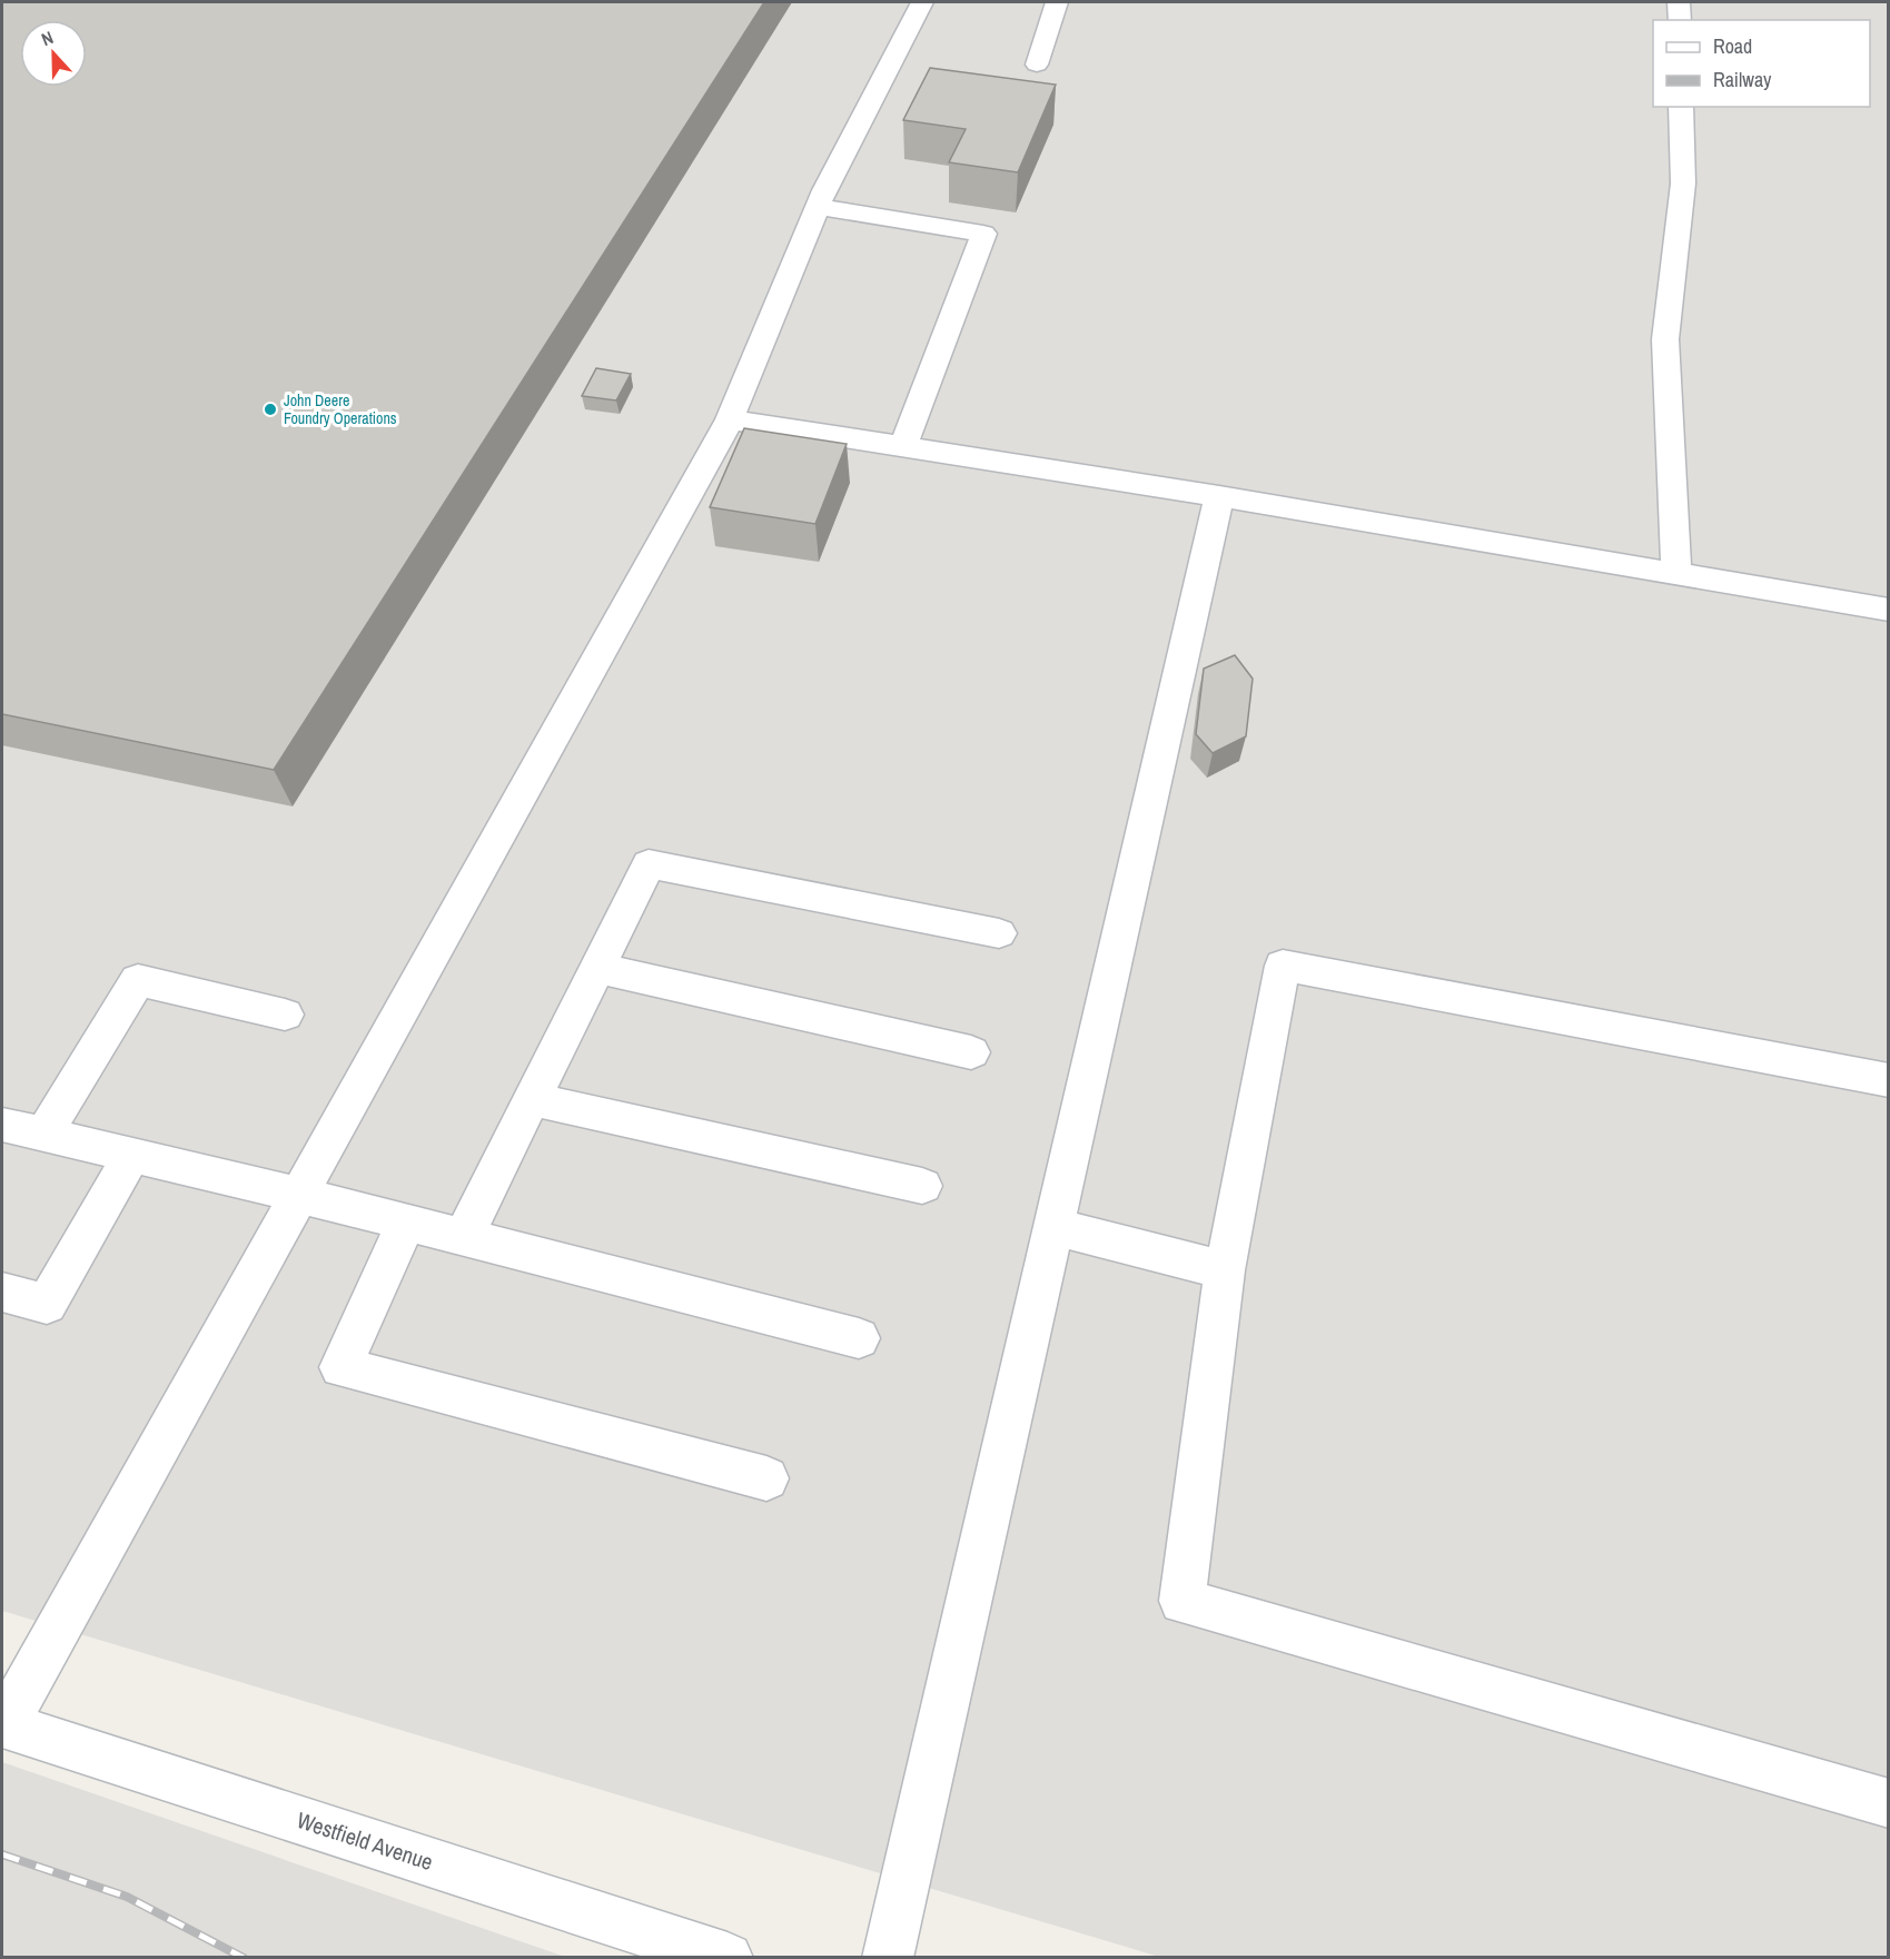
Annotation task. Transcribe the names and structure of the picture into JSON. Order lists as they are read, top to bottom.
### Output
{
  "streets": {
    "street": ["Westfield Avenue"]
  },
  "places": ["John Deere Foundry Operations"],
  "legend": ["Road", "Railway"],
  "north": "top"
}
